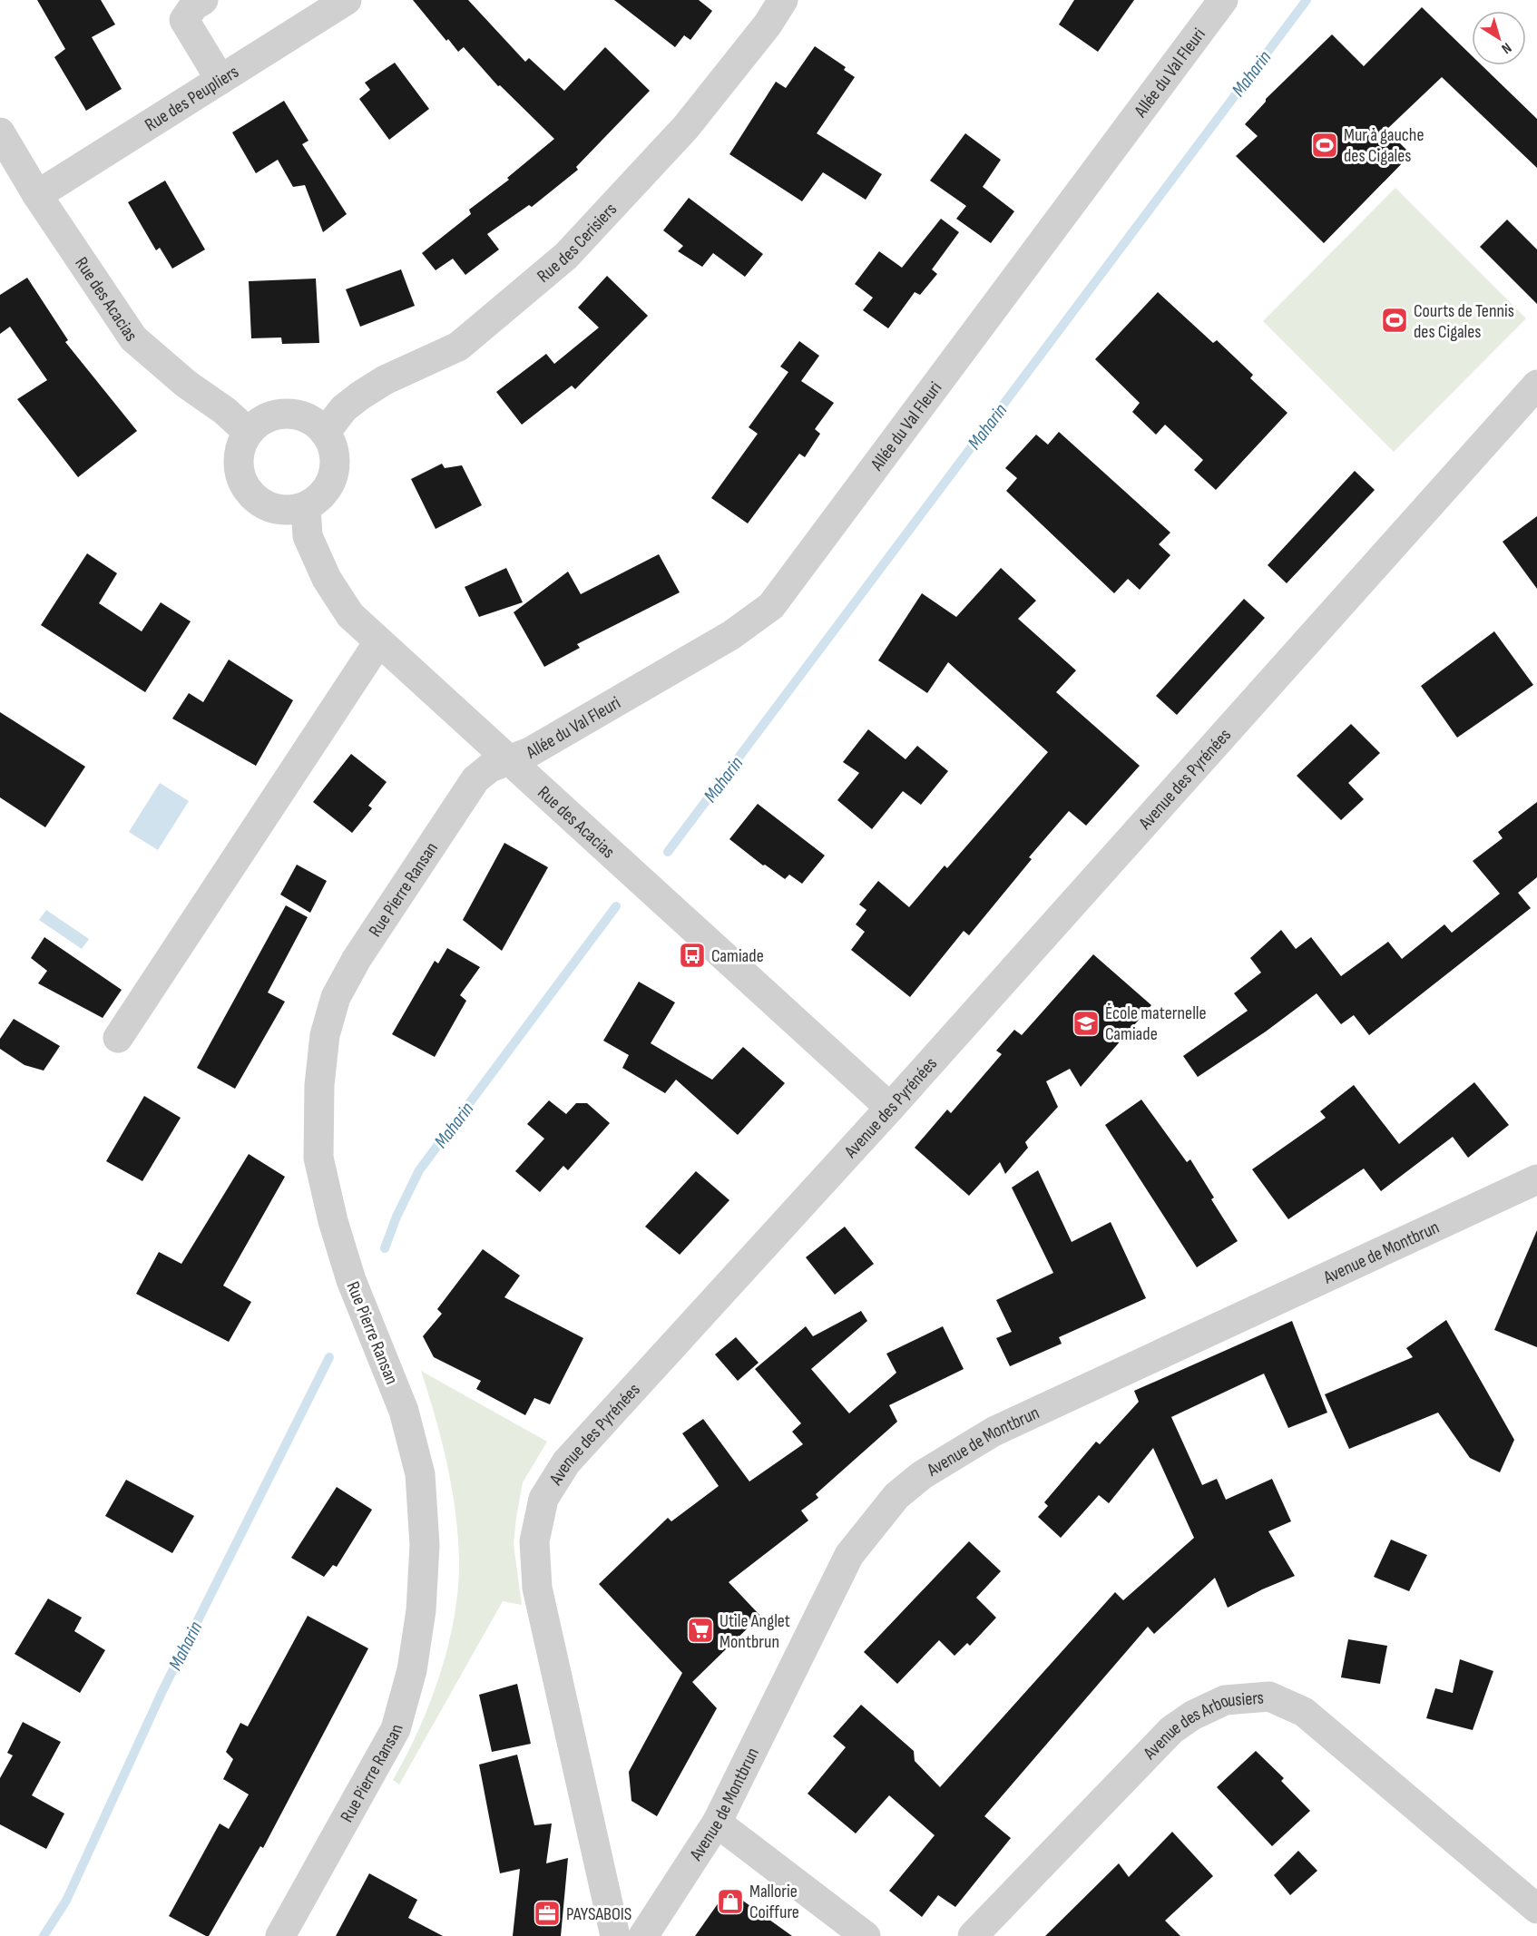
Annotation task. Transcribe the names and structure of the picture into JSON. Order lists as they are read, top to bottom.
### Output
{
  "streets": {
    "street": [
      "Allée du Val Fleuri",
      "Rue des Peupliers",
      "Rue des Cerisiers",
      "Rue des Acacias",
      "Avenue des Pyrénées",
      "Rue Pierre Ransan",
      "Avenue de Montbrun",
      "Avenue des Arbousiers"
    ]
  },
  "crossings": [
    ["Allée du Val Fleuri", "Rue des Acacias"],
    ["Allée du Val Fleuri", "Rue Pierre Ransan"],
    ["Rue des Peupliers", "Rue des Acacias"],
    ["Rue des Cerisiers", "Rue des Acacias"],
    ["Rue des Acacias", "Avenue des Pyrénées"],
    ["Rue des Acacias", "Rue Pierre Ransan"]
  ],
  "water": ["Maharin"],
  "places": {
    "sports": ["Mur à gauche des Cigales", "Courts de Tennis des Cigales"],
    "bus stop": ["Camiade"],
    "school or university": ["École maternelle Camiade"],
    "supermarket": ["Utile Anglet Montbrun"],
    "shop": ["Mallorie Coiffure"],
    "office": ["PAYSABOIS"]
  },
  "north": "bottom right"
}
